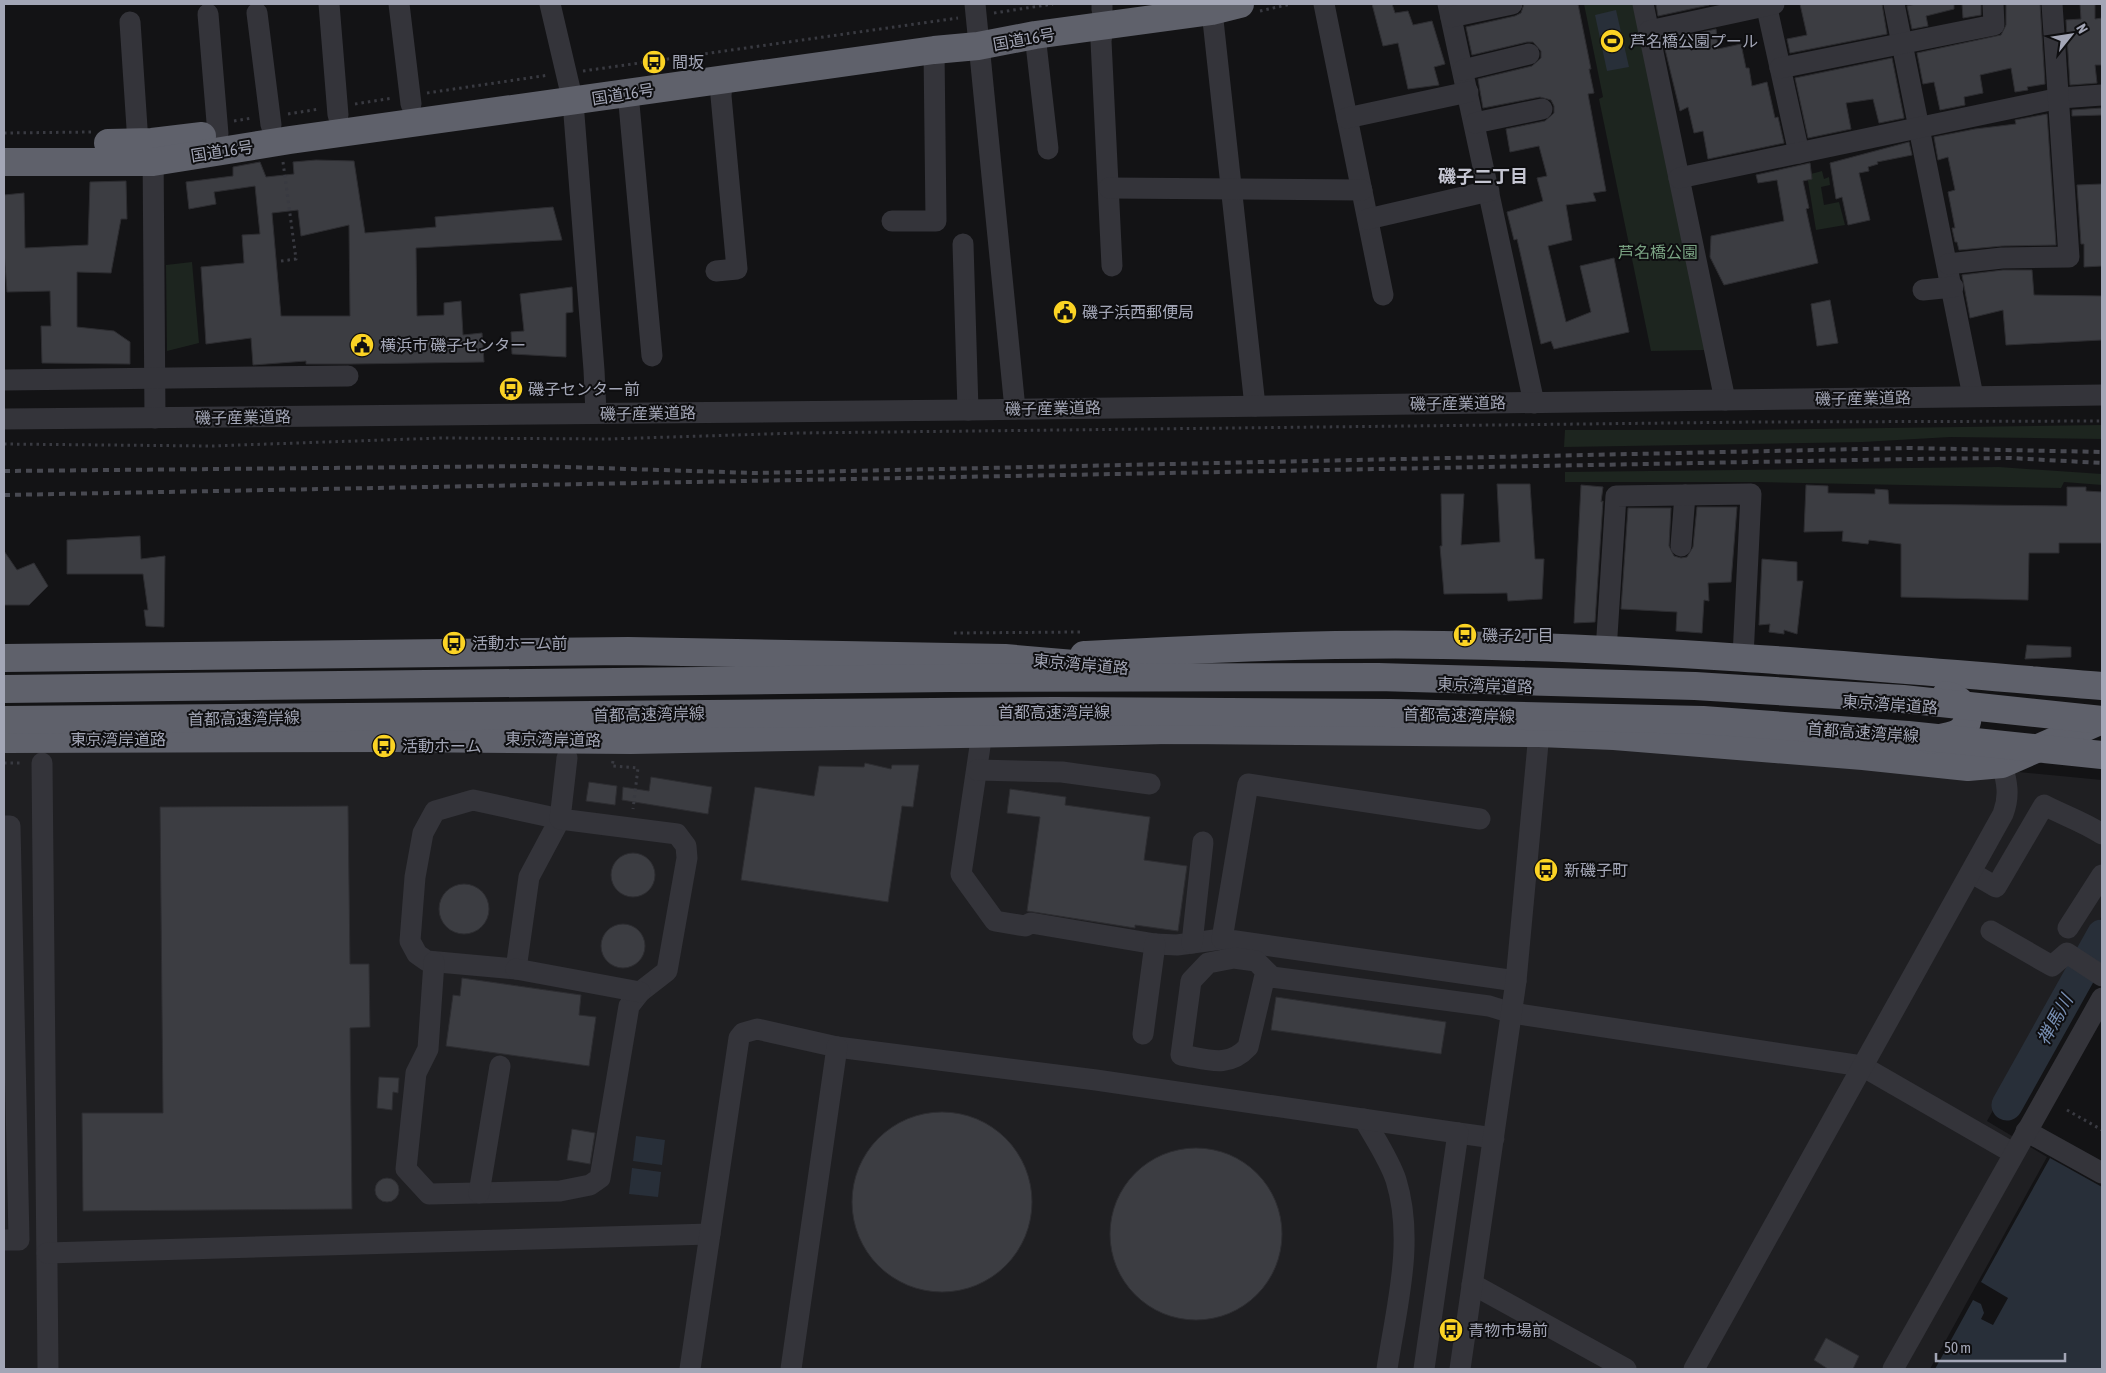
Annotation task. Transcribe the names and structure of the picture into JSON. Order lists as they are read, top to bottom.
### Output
{
  "streets": {
    "highway": ["国道16号", "東京湾岸道路", "首都高速湾岸線"],
    "street": ["磯子産業道路"]
  },
  "crossings": [
    ["東京湾岸道路", "首都高速湾岸線"]
  ],
  "districts": ["磯子二丁目"],
  "water": ["禅馬川"],
  "parks": ["芦名橋公園"],
  "places": {
    "sports": ["芦名橋公園プール"],
    "bus stop": [
      "間坂",
      "磯子センター前",
      "磯子2丁目",
      "活動ホーム前",
      "活動ホーム",
      "新磯子町",
      "青物市場前"
    ],
    "public building": ["磯子浜西郵便局", "横浜市 磯子センター"]
  },
  "scale_bar": "50 m",
  "north": "top right"
}
